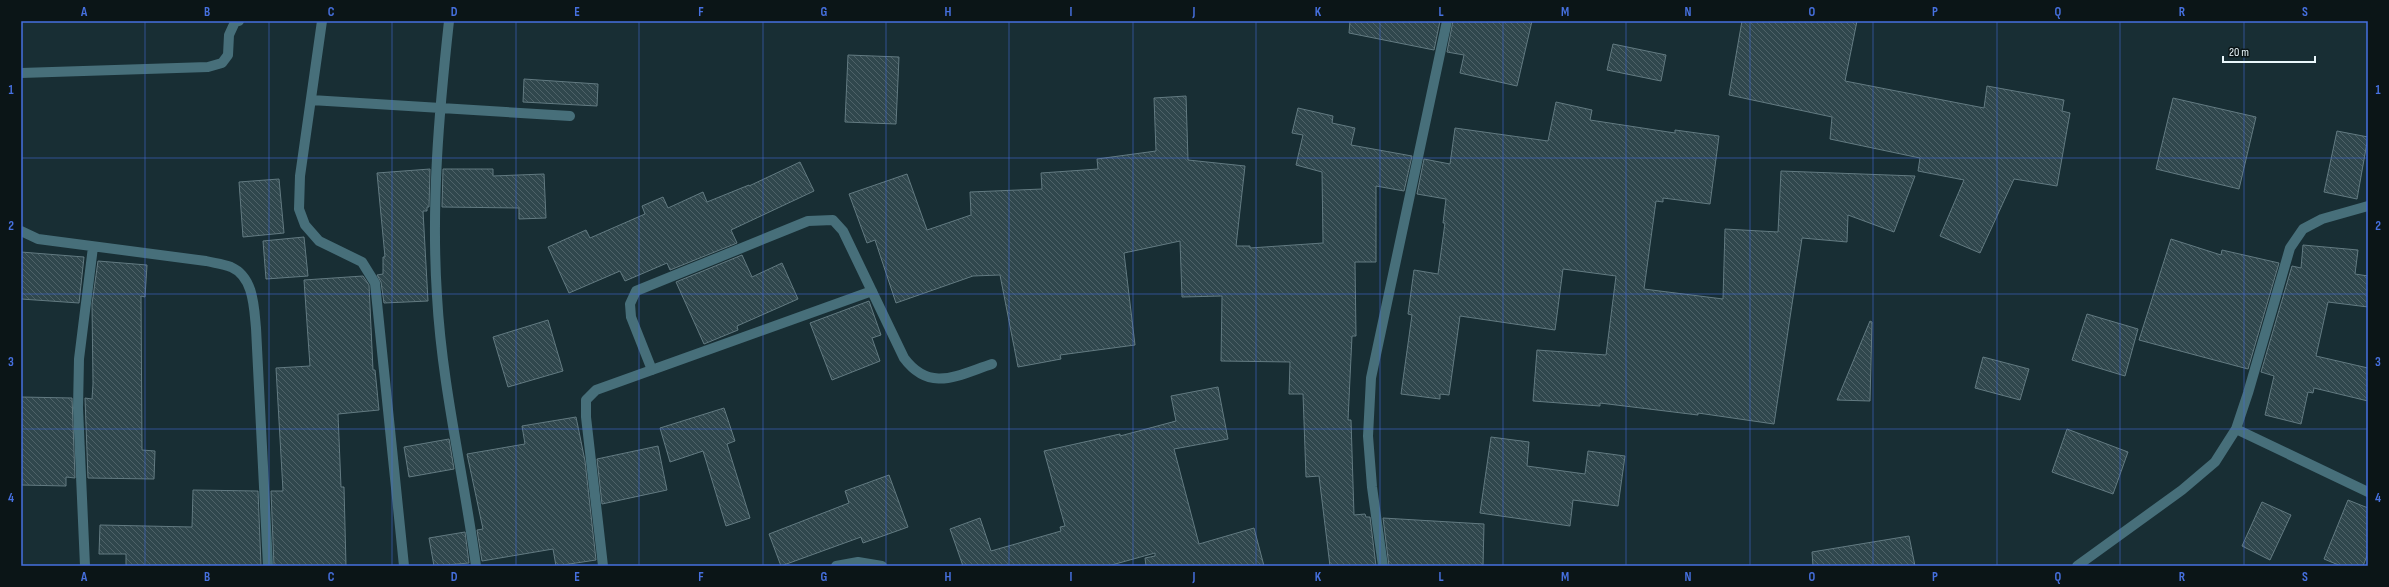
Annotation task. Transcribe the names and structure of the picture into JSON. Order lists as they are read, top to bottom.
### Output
{
  "scale_bar": "20 m",
  "grid": {
    "columns": [
      "A",
      "B",
      "C",
      "D",
      "E",
      "F",
      "G",
      "H",
      "I",
      "J",
      "K",
      "L",
      "M",
      "N",
      "O",
      "P",
      "Q",
      "R",
      "S"
    ],
    "rows": [
      "1",
      "2",
      "3",
      "4"
    ]
  }
}
